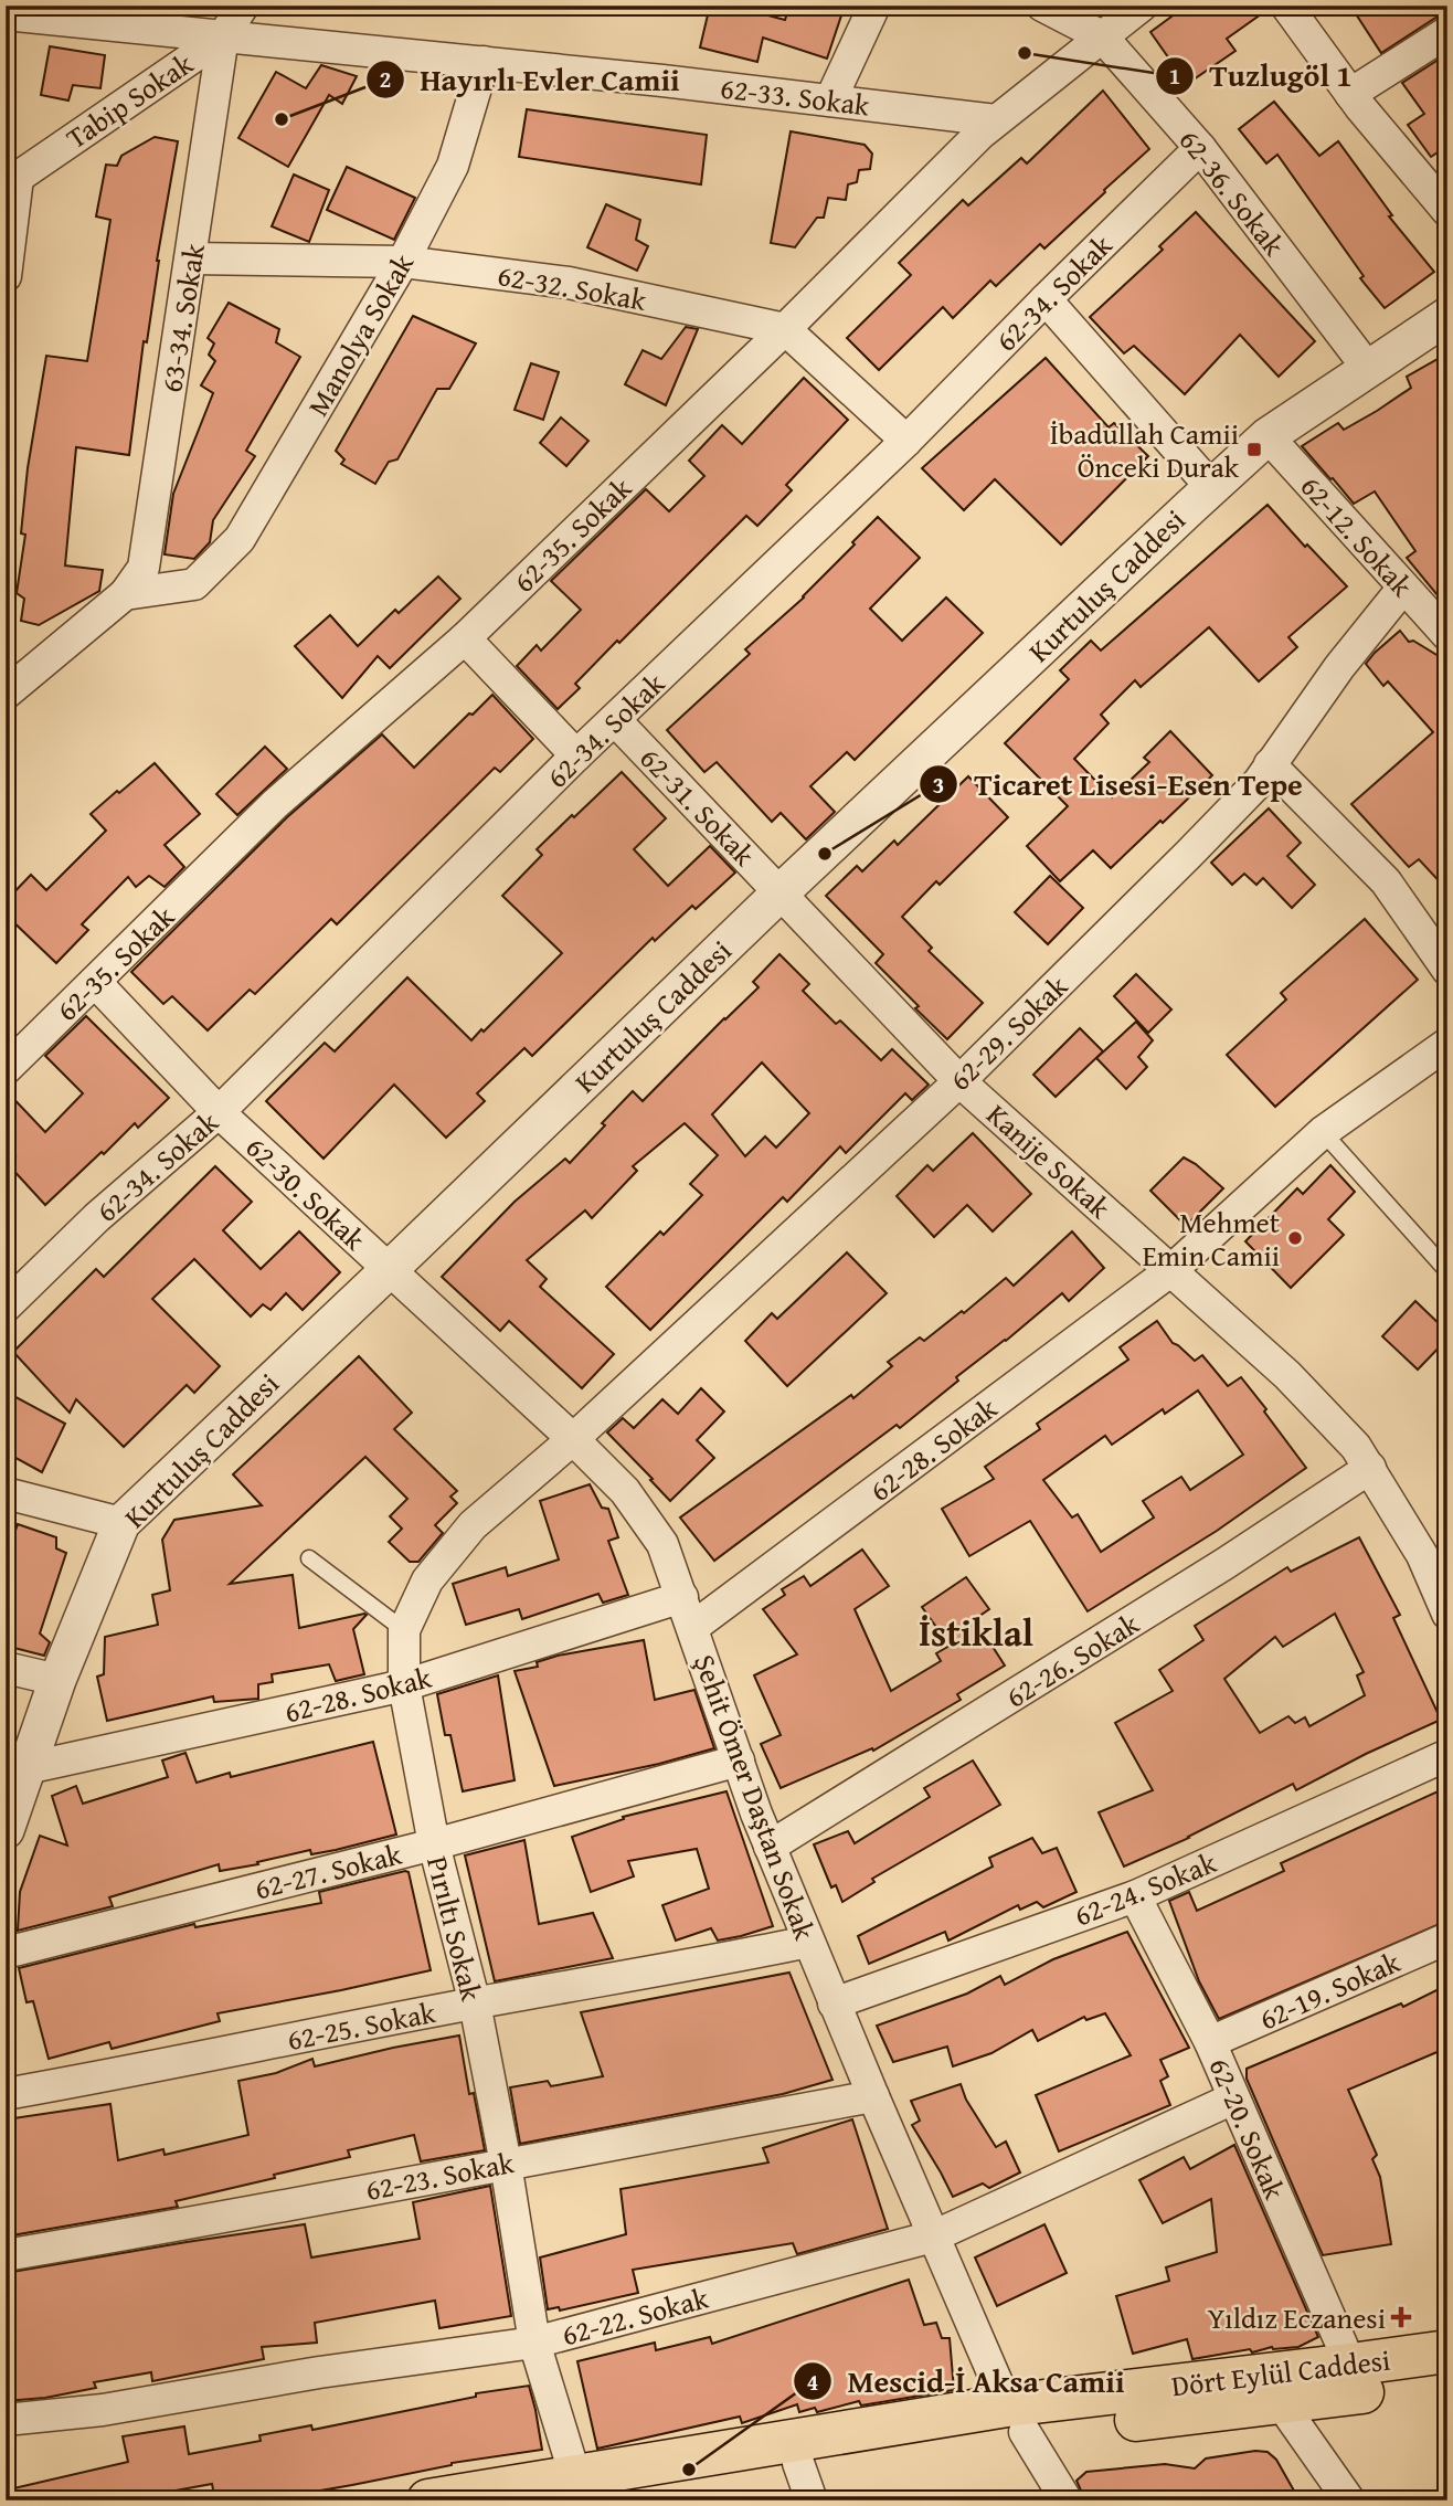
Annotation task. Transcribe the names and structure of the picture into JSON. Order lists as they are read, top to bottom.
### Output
{
  "streets": {
    "main road": ["Dört Eylül Caddesi"],
    "street": [
      "62-33. Sokak",
      "Tabip Sokak",
      "62-36. Sokak",
      "62-32. Sokak",
      "62-34. Sokak",
      "63-34. Sokak",
      "Manolya Sokak",
      "62-35. Sokak",
      "62-12. Sokak",
      "Kurtuluş Caddesi",
      "62-31. Sokak",
      "62-29. Sokak",
      "Kanije Sokak",
      "62-30. Sokak",
      "62-28. Sokak",
      "62-26. Sokak",
      "Şehit Ömer Daştan Sokak",
      "62-27. Sokak",
      "62-24. Sokak",
      "Pırıltı Sokak",
      "62-19. Sokak",
      "62-25. Sokak",
      "62-20. Sokak",
      "62-23. Sokak",
      "62-22. Sokak"
    ]
  },
  "crossings": [
    ["62-33. Sokak", "Tabip Sokak"],
    ["62-33. Sokak", "63-34. Sokak"],
    ["62-33. Sokak", "Manolya Sokak"],
    ["62-33. Sokak", "62-35. Sokak"],
    ["Tabip Sokak", "63-34. Sokak"],
    ["62-36. Sokak", "62-34. Sokak"],
    ["62-36. Sokak", "62-35. Sokak"],
    ["62-36. Sokak", "Kurtuluş Caddesi"],
    ["62-32. Sokak", "63-34. Sokak"],
    ["62-32. Sokak", "Manolya Sokak"],
    ["62-32. Sokak", "62-35. Sokak"],
    ["62-34. Sokak", "62-31. Sokak"],
    ["62-34. Sokak", "62-30. Sokak"],
    ["63-34. Sokak", "Manolya Sokak"],
    ["62-35. Sokak", "62-30. Sokak"],
    ["62-12. Sokak", "Kurtuluş Caddesi"],
    ["62-12. Sokak", "62-29. Sokak"],
    ["Kurtuluş Caddesi", "62-31. Sokak"],
    ["Kurtuluş Caddesi", "Kanije Sokak"],
    ["Kurtuluş Caddesi", "62-30. Sokak"],
    ["Kurtuluş Caddesi", "62-28. Sokak"],
    ["Kurtuluş Caddesi", "Şehit Ömer Daştan Sokak"],
    ["62-31. Sokak", "Kanije Sokak"],
    ["62-29. Sokak", "Kanije Sokak"],
    ["62-29. Sokak", "Şehit Ömer Daştan Sokak"],
    ["62-29. Sokak", "Pırıltı Sokak"],
    ["Kanije Sokak", "62-28. Sokak"],
    ["Kanije Sokak", "62-26. Sokak"],
    ["62-30. Sokak", "Şehit Ömer Daştan Sokak"],
    ["62-28. Sokak", "Şehit Ömer Daştan Sokak"],
    ["62-28. Sokak", "Pırıltı Sokak"],
    ["62-26. Sokak", "Şehit Ömer Daştan Sokak"],
    ["Şehit Ömer Daştan Sokak", "62-27. Sokak"],
    ["Şehit Ömer Daştan Sokak", "62-24. Sokak"],
    ["Şehit Ömer Daştan Sokak", "Pırıltı Sokak"],
    ["Şehit Ömer Daştan Sokak", "62-25. Sokak"],
    ["Şehit Ömer Daştan Sokak", "62-23. Sokak"],
    ["Şehit Ömer Daştan Sokak", "62-22. Sokak"],
    ["Şehit Ömer Daştan Sokak", "Dört Eylül Caddesi"],
    ["62-27. Sokak", "Pırıltı Sokak"],
    ["62-24. Sokak", "62-20. Sokak"],
    ["Pırıltı Sokak", "62-25. Sokak"],
    ["Pırıltı Sokak", "62-23. Sokak"],
    ["Pırıltı Sokak", "62-22. Sokak"],
    ["Pırıltı Sokak", "Dört Eylül Caddesi"],
    ["62-19. Sokak", "62-20. Sokak"],
    ["62-20. Sokak", "62-22. Sokak"],
    ["62-20. Sokak", "Dört Eylül Caddesi"]
  ],
  "districts": ["İstiklal"],
  "places": {
    "other": [
      "Tuzlugöl 1",
      "Hayırlı Evler Camii",
      "Ticaret Lisesi-Esen Tepe",
      "Mehmet Emin Camii",
      "Mescid-İ Aksa Camii"
    ],
    "transit": ["İbadullah Camii Önceki Durak"],
    "health": ["Yıldız Eczanesi"]
  }
}
